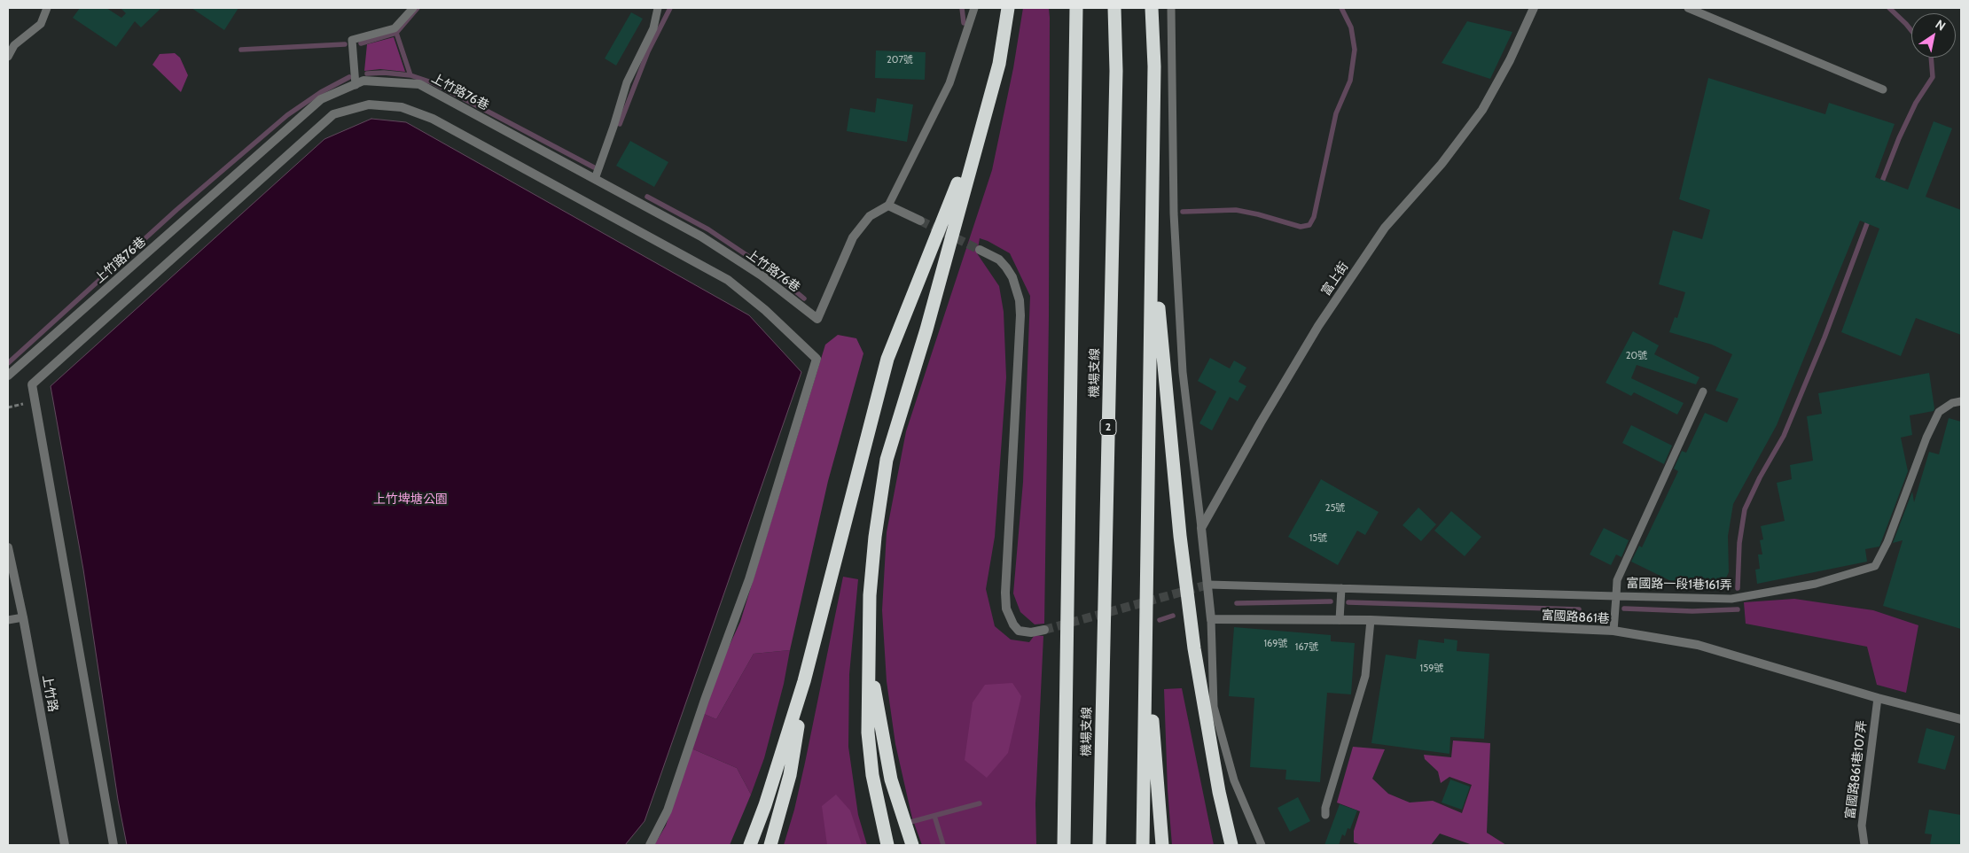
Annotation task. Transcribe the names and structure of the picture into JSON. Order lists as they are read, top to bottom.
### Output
{
  "streets": {
    "highway": ["機場支線", "2"],
    "street": [
      "上竹路76巷",
      "富上街",
      "富國路861巷",
      "上竹路"
    ],
    "lane": ["富國路一段1巷161弄", "富國路861巷107弄"]
  },
  "crossings": [
    ["富國路861巷", "富國路861巷107弄"]
  ],
  "parks": ["上竹埤塘公園"],
  "house_numbers": [
    "207號",
    "20號",
    "25號",
    "15號",
    "169號",
    "167號",
    "159號"
  ],
  "north": "top right"
}
